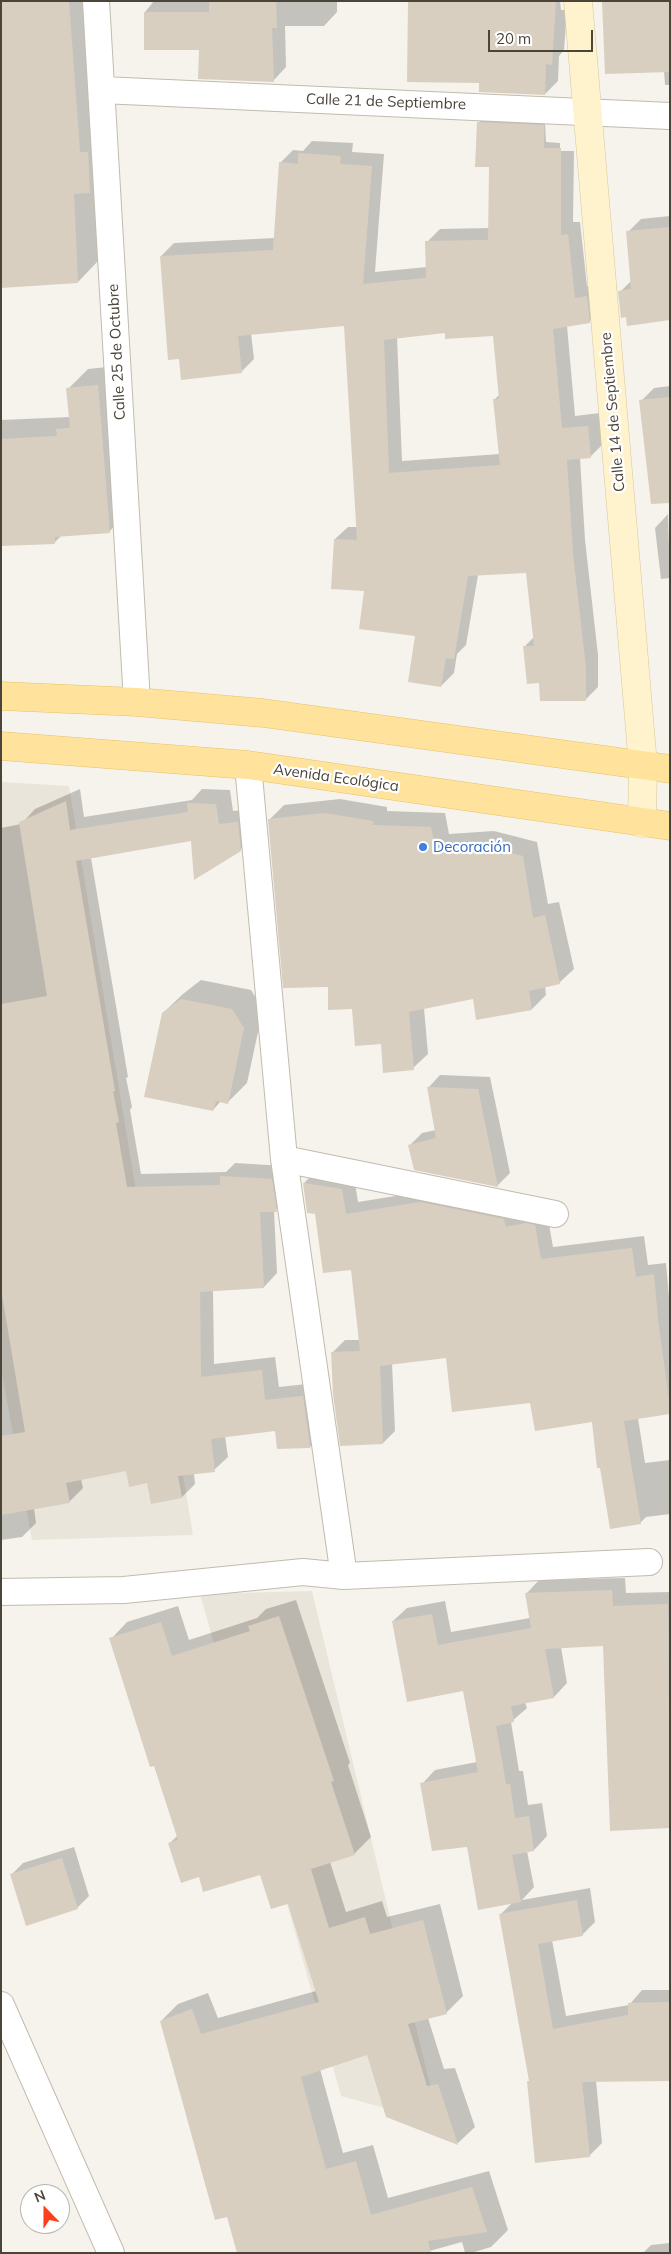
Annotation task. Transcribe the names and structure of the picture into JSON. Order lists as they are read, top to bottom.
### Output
{
  "streets": {
    "main road": ["Avenida Ecológica"],
    "street": ["Calle 21 de Septiembre", "Calle 25 de Octubre", "Calle 14 de Septiembre"]
  },
  "crossings": [
    ["Calle 21 de Septiembre", "Calle 25 de Octubre"],
    ["Calle 21 de Septiembre", "Calle 14 de Septiembre"],
    ["Calle 14 de Septiembre", "Avenida Ecológica"]
  ],
  "places": ["Decoración"],
  "scale_bar": "20 m",
  "north": "top"
}
